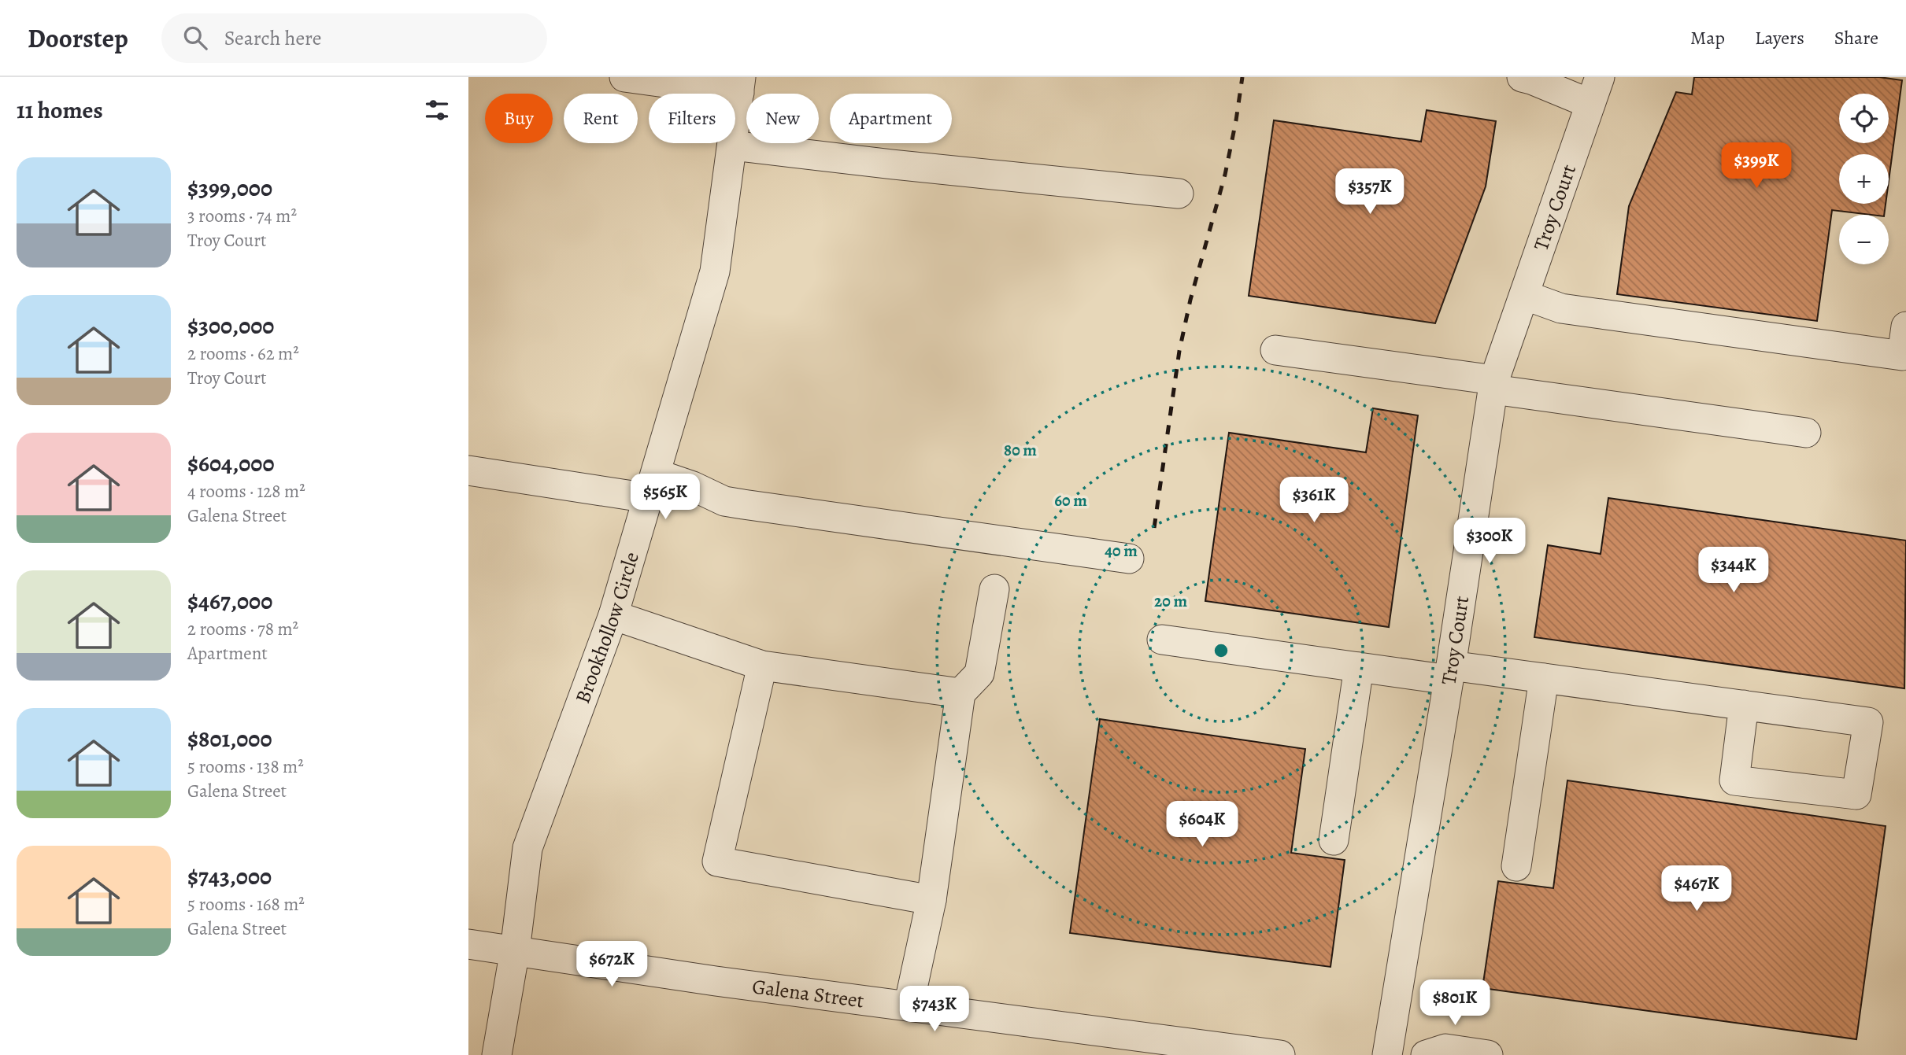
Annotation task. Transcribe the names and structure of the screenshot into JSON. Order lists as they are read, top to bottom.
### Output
{
  "streets": {
    "street": ["Troy Court", "Brookhollow Circle", "Galena Street"]
  },
  "crossings": [
    ["Brookhollow Circle", "Galena Street"]
  ],
  "page": {
    "header": "Doorstep",
    "search": "Search here",
    "nav": ["Map", "Layers", "Share"],
    "heading": "11 homes",
    "map_buttons": ["+", "−"],
    "chip": [
      "Buy",
      "Rent",
      "Filters",
      "New",
      "Apartment"
    ],
    "price": [
      "$399K",
      "$357K",
      "$565K",
      "$361K",
      "$300K",
      "$344K",
      "$604K",
      "$467K",
      "$672K",
      "$801K",
      "$743K"
    ],
    "list": [
      {
        "name": "$399,000",
        "note": "3 rooms · 74 m² · Troy Court"
      },
      {
        "name": "$300,000",
        "note": "2 rooms · 62 m² · Troy Court"
      },
      {
        "name": "$604,000",
        "note": "4 rooms · 128 m² · Galena Street"
      },
      {
        "name": "$467,000",
        "note": "2 rooms · 78 m² · Apartment"
      },
      {
        "name": "$801,000",
        "note": "5 rooms · 138 m² · Galena Street"
      },
      {
        "name": "$743,000",
        "note": "5 rooms · 168 m² · Galena Street"
      }
    ]
  },
  "rings": [
    "80 m",
    "60 m",
    "40 m",
    "20 m"
  ]
}
